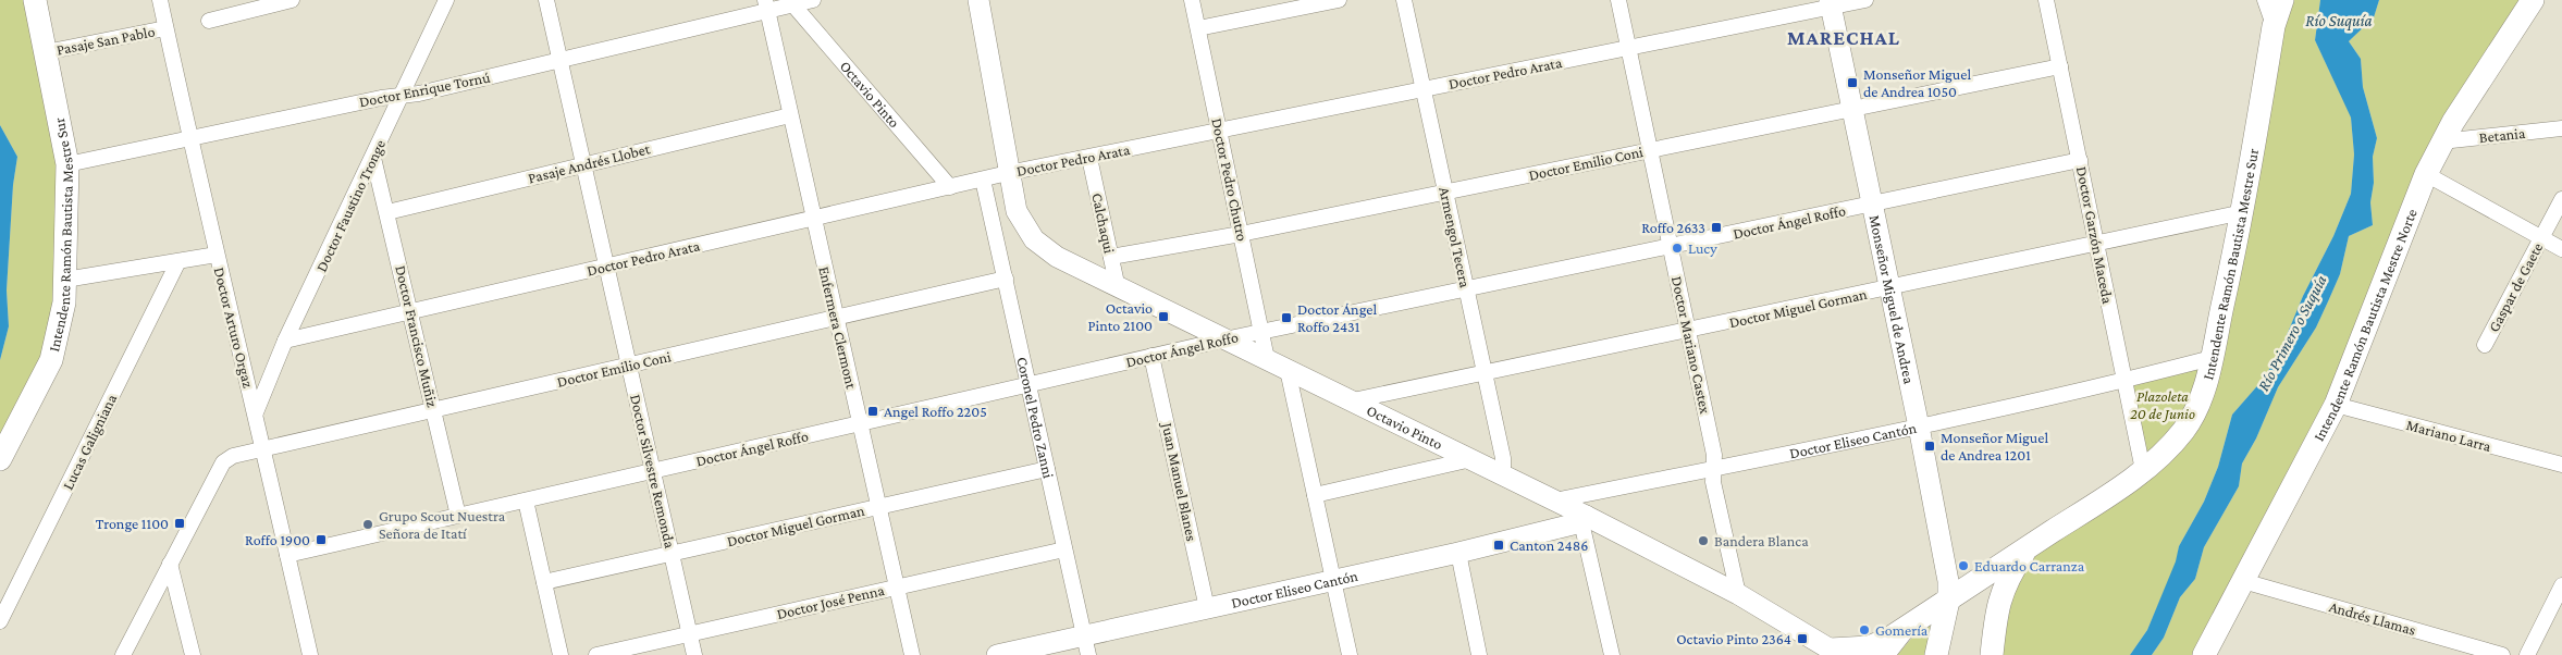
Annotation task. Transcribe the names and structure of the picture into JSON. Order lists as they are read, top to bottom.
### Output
{
  "streets": {
    "main road": [
      "Octavio Pinto",
      "Intendente Ramón Bautista Mestre Sur",
      "Monseñor Miguel de Andrea",
      "Intendente Ramón Bautista Mestre Norte",
      "Doctor Eliseo Cantón"
    ],
    "street": [
      "Pasaje San Pablo",
      "Doctor Pedro Arata",
      "Doctor Enrique Tornú",
      "Betania",
      "Pasaje Andrés Llobet",
      "Doctor Emilio Coni",
      "Doctor Pedro Chutro",
      "Doctor Faustino Tronge",
      "Doctor Ángel Roffo",
      "Calchaqui",
      "Doctor Garzón Maceda",
      "Armengol Tecera",
      "Gaspar de Gaete",
      "Doctor Miguel Gorman",
      "Doctor Arturo Orgaz",
      "Enfermera Clermont",
      "Doctor Francisco Muñiz",
      "Doctor Mariano Castex",
      "Coronel Pedro Zanni",
      "Mariano Larra",
      "Lucas Galigniana",
      "Doctor Silvestre Remonda",
      "Juan Manuel Blanes",
      "Doctor José Penna",
      "Andrés Llamas"
    ]
  },
  "crossings": [
    ["Pasaje San Pablo", "Intendente Ramón Bautista Mestre Sur"],
    ["Pasaje San Pablo", "Doctor Arturo Orgaz"],
    ["Doctor Pedro Arata", "Octavio Pinto"],
    ["Doctor Pedro Arata", "Doctor Pedro Chutro"],
    ["Doctor Pedro Arata", "Doctor Faustino Tronge"],
    ["Doctor Pedro Arata", "Calchaqui"],
    ["Doctor Pedro Arata", "Armengol Tecera"],
    ["Doctor Pedro Arata", "Monseñor Miguel de Andrea"],
    ["Doctor Pedro Arata", "Enfermera Clermont"],
    ["Doctor Pedro Arata", "Doctor Francisco Muñiz"],
    ["Doctor Pedro Arata", "Doctor Mariano Castex"],
    ["Doctor Pedro Arata", "Coronel Pedro Zanni"],
    ["Doctor Pedro Arata", "Doctor Silvestre Remonda"],
    ["Doctor Enrique Tornú", "Octavio Pinto"],
    ["Doctor Enrique Tornú", "Doctor Faustino Tronge"],
    ["Doctor Enrique Tornú", "Intendente Ramón Bautista Mestre Sur"],
    ["Doctor Enrique Tornú", "Doctor Arturo Orgaz"],
    ["Doctor Enrique Tornú", "Enfermera Clermont"],
    ["Doctor Enrique Tornú", "Doctor Silvestre Remonda"],
    ["Octavio Pinto", "Doctor Pedro Chutro"],
    ["Octavio Pinto", "Doctor Ángel Roffo"],
    ["Octavio Pinto", "Calchaqui"],
    ["Octavio Pinto", "Intendente Ramón Bautista Mestre Sur"],
    ["Octavio Pinto", "Armengol Tecera"],
    ["Octavio Pinto", "Doctor Miguel Gorman"],
    ["Octavio Pinto", "Doctor Mariano Castex"],
    ["Octavio Pinto", "Doctor Eliseo Cantón"],
    ["Betania", "Intendente Ramón Bautista Mestre Norte"],
    ["Pasaje Andrés Llobet", "Enfermera Clermont"],
    ["Pasaje Andrés Llobet", "Doctor Francisco Muñiz"],
    ["Pasaje Andrés Llobet", "Doctor Silvestre Remonda"],
    ["Doctor Emilio Coni", "Doctor Pedro Chutro"],
    ["Doctor Emilio Coni", "Calchaqui"],
    ["Doctor Emilio Coni", "Doctor Garzón Maceda"],
    ["Doctor Emilio Coni", "Armengol Tecera"],
    ["Doctor Emilio Coni", "Monseñor Miguel de Andrea"],
    ["Doctor Emilio Coni", "Doctor Arturo Orgaz"],
    ["Doctor Emilio Coni", "Enfermera Clermont"],
    ["Doctor Emilio Coni", "Doctor Francisco Muñiz"],
    ["Doctor Emilio Coni", "Doctor Mariano Castex"],
    ["Doctor Emilio Coni", "Coronel Pedro Zanni"],
    ["Doctor Emilio Coni", "Doctor Silvestre Remonda"],
    ["Doctor Pedro Chutro", "Doctor Ángel Roffo"],
    ["Doctor Faustino Tronge", "Doctor Arturo Orgaz"],
    ["Doctor Faustino Tronge", "Doctor Francisco Muñiz"],
    ["Doctor Ángel Roffo", "Doctor Garzón Maceda"],
    ["Doctor Ángel Roffo", "Armengol Tecera"],
    ["Doctor Ángel Roffo", "Monseñor Miguel de Andrea"],
    ["Doctor Ángel Roffo", "Doctor Arturo Orgaz"],
    ["Doctor Ángel Roffo", "Enfermera Clermont"],
    ["Doctor Ángel Roffo", "Doctor Francisco Muñiz"],
    ["Doctor Ángel Roffo", "Doctor Mariano Castex"],
    ["Doctor Ángel Roffo", "Coronel Pedro Zanni"],
    ["Doctor Ángel Roffo", "Doctor Silvestre Remonda"],
    ["Doctor Ángel Roffo", "Juan Manuel Blanes"],
    ["Intendente Ramón Bautista Mestre Sur", "Doctor Garzón Maceda"],
    ["Intendente Ramón Bautista Mestre Sur", "Monseñor Miguel de Andrea"],
    ["Intendente Ramón Bautista Mestre Sur", "Doctor Miguel Gorman"],
    ["Intendente Ramón Bautista Mestre Sur", "Doctor Eliseo Cantón"],
    ["Doctor Garzón Maceda", "Doctor Miguel Gorman"],
    ["Doctor Garzón Maceda", "Doctor Eliseo Cantón"],
    ["Armengol Tecera", "Doctor Miguel Gorman"],
    ["Monseñor Miguel de Andrea", "Doctor Miguel Gorman"],
    ["Monseñor Miguel de Andrea", "Doctor Eliseo Cantón"],
    ["Doctor Miguel Gorman", "Enfermera Clermont"],
    ["Doctor Miguel Gorman", "Doctor Mariano Castex"],
    ["Doctor Miguel Gorman", "Coronel Pedro Zanni"],
    ["Doctor Miguel Gorman", "Doctor Silvestre Remonda"],
    ["Intendente Ramón Bautista Mestre Norte", "Mariano Larra"],
    ["Intendente Ramón Bautista Mestre Norte", "Andrés Llamas"],
    ["Enfermera Clermont", "Doctor José Penna"],
    ["Doctor Mariano Castex", "Doctor Eliseo Cantón"],
    ["Coronel Pedro Zanni", "Doctor Eliseo Cantón"],
    ["Coronel Pedro Zanni", "Doctor José Penna"],
    ["Doctor Eliseo Cantón", "Juan Manuel Blanes"],
    ["Doctor Silvestre Remonda", "Doctor José Penna"]
  ],
  "districts": ["MARECHAL"],
  "water": ["Río Suquía", "Río Primero o Suquía"],
  "parks": ["Plazoleta 20 de Junio"],
  "places": {
    "transit": [
      "Monseñor Miguel de Andrea 1050",
      "Roffo 2633",
      "Octavio Pinto 2100",
      "Doctor Ángel Roffo 2431",
      "Angel Roffo 2205",
      "Monseñor Miguel de Andrea 1201",
      "Tronge 1100",
      "Roffo 1900",
      "Canton 2486",
      "Octavio Pinto 2364"
    ],
    "other": [
      "Lucy",
      "Grupo Scout Nuestra Señora de Itatí",
      "Bandera Blanca",
      "Eduardo Carranza",
      "Gomería"
    ]
  }
}
